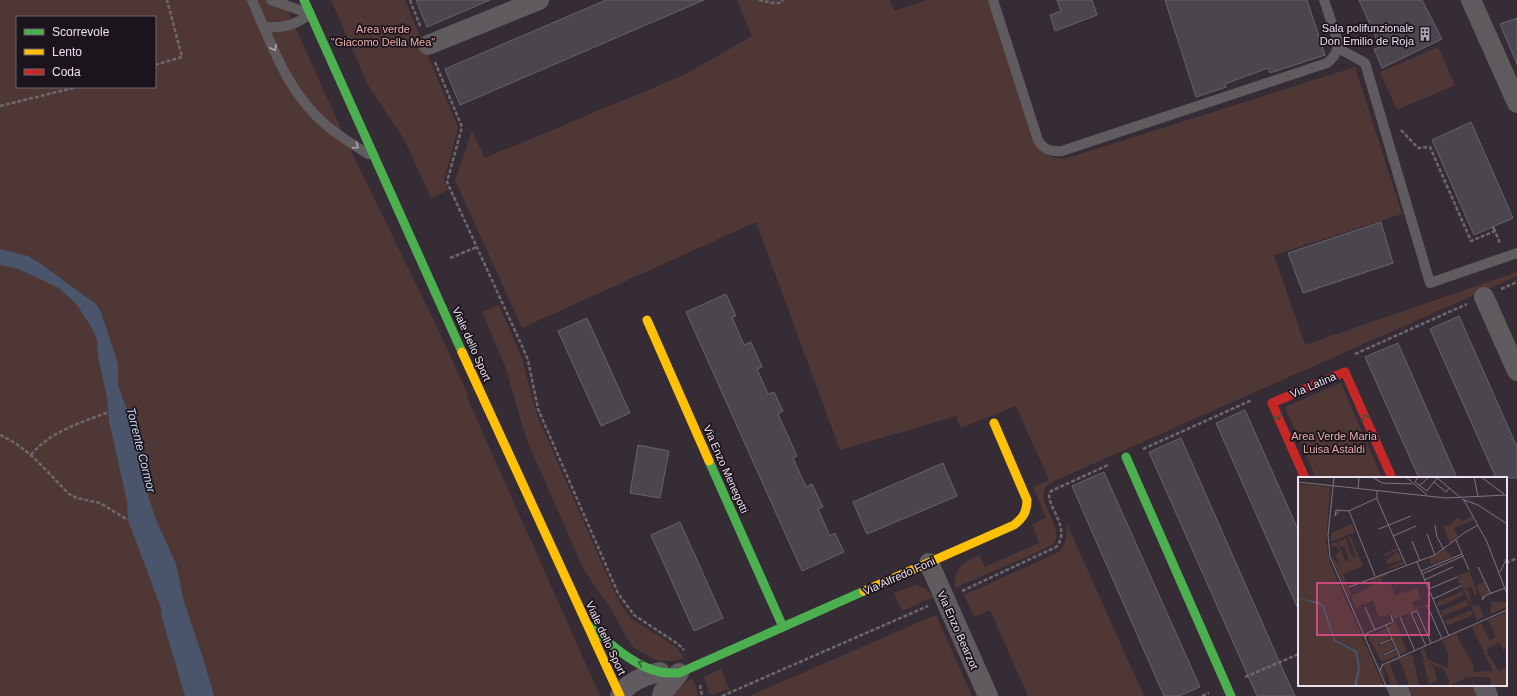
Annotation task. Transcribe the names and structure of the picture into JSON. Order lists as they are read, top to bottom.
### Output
{
  "streets": {
    "street": [
      "Viale dello Sport",
      "Via Latina",
      "Via Enzo Menegotti",
      "Via Alfredo Foni",
      "Via Enzo Bearzot"
    ]
  },
  "crossings": [
    ["Viale dello Sport", "Via Alfredo Foni"],
    ["Via Enzo Menegotti", "Via Alfredo Foni"],
    ["Via Alfredo Foni", "Via Enzo Bearzot"]
  ],
  "water": ["Torrente Cormor"],
  "parks": ["Area verde \"Giacomo Della Mea\"", "Area Verde Maria Luisa Astaldi"],
  "places": {
    "building": ["Sala polifunzionale Don Emilio de Roja"]
  },
  "legend": ["Scorrevole", "Lento", "Coda"]
}
